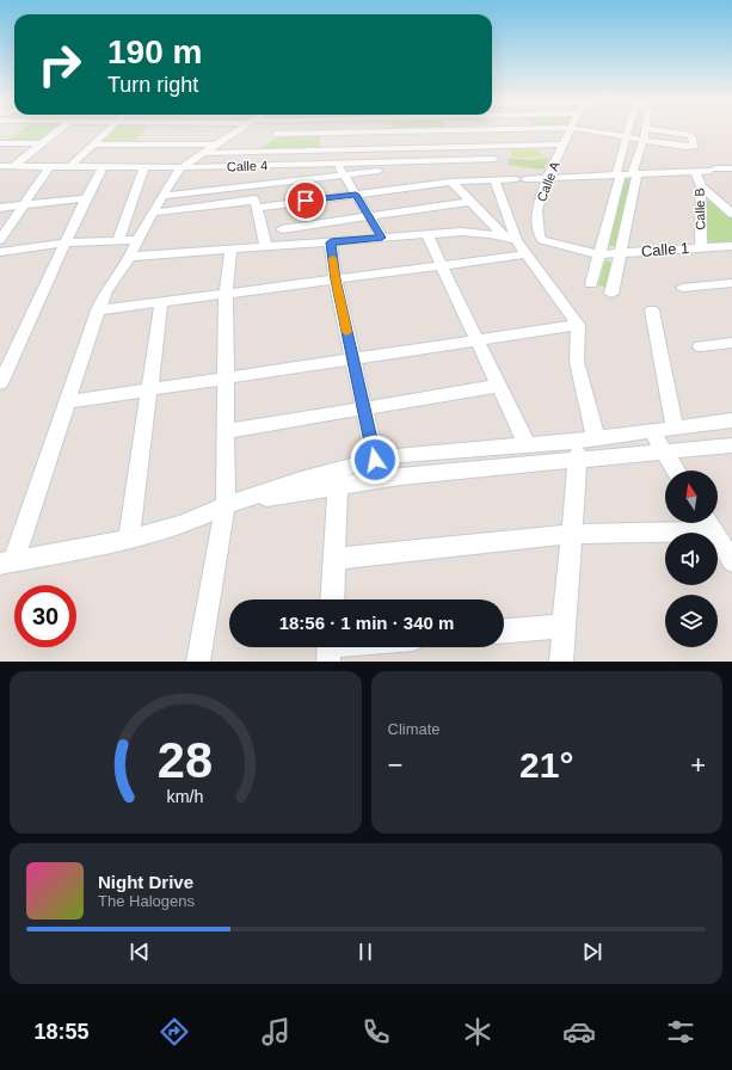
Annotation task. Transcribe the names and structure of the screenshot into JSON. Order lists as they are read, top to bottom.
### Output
{
  "streets": {
    "street": [
      "Calle 4",
      "Calle A",
      "Calle B",
      "Calle 1"
    ]
  },
  "crossings": [
    ["Calle A", "Calle 1"],
    ["Calle B", "Calle 1"]
  ],
  "north": "top",
  "page": {
    "turn": ["190 m", "Turn right"],
    "limit": "30",
    "trip": "18:56 · 1 min · 340 m",
    "tile": "Climate",
    "heat": ["−", "21°", "+"],
    "song": ["Night Drive", "The Halogens"],
    "tabs": "18:55",
    "gauge": ["28", "km/h"]
  }
}
